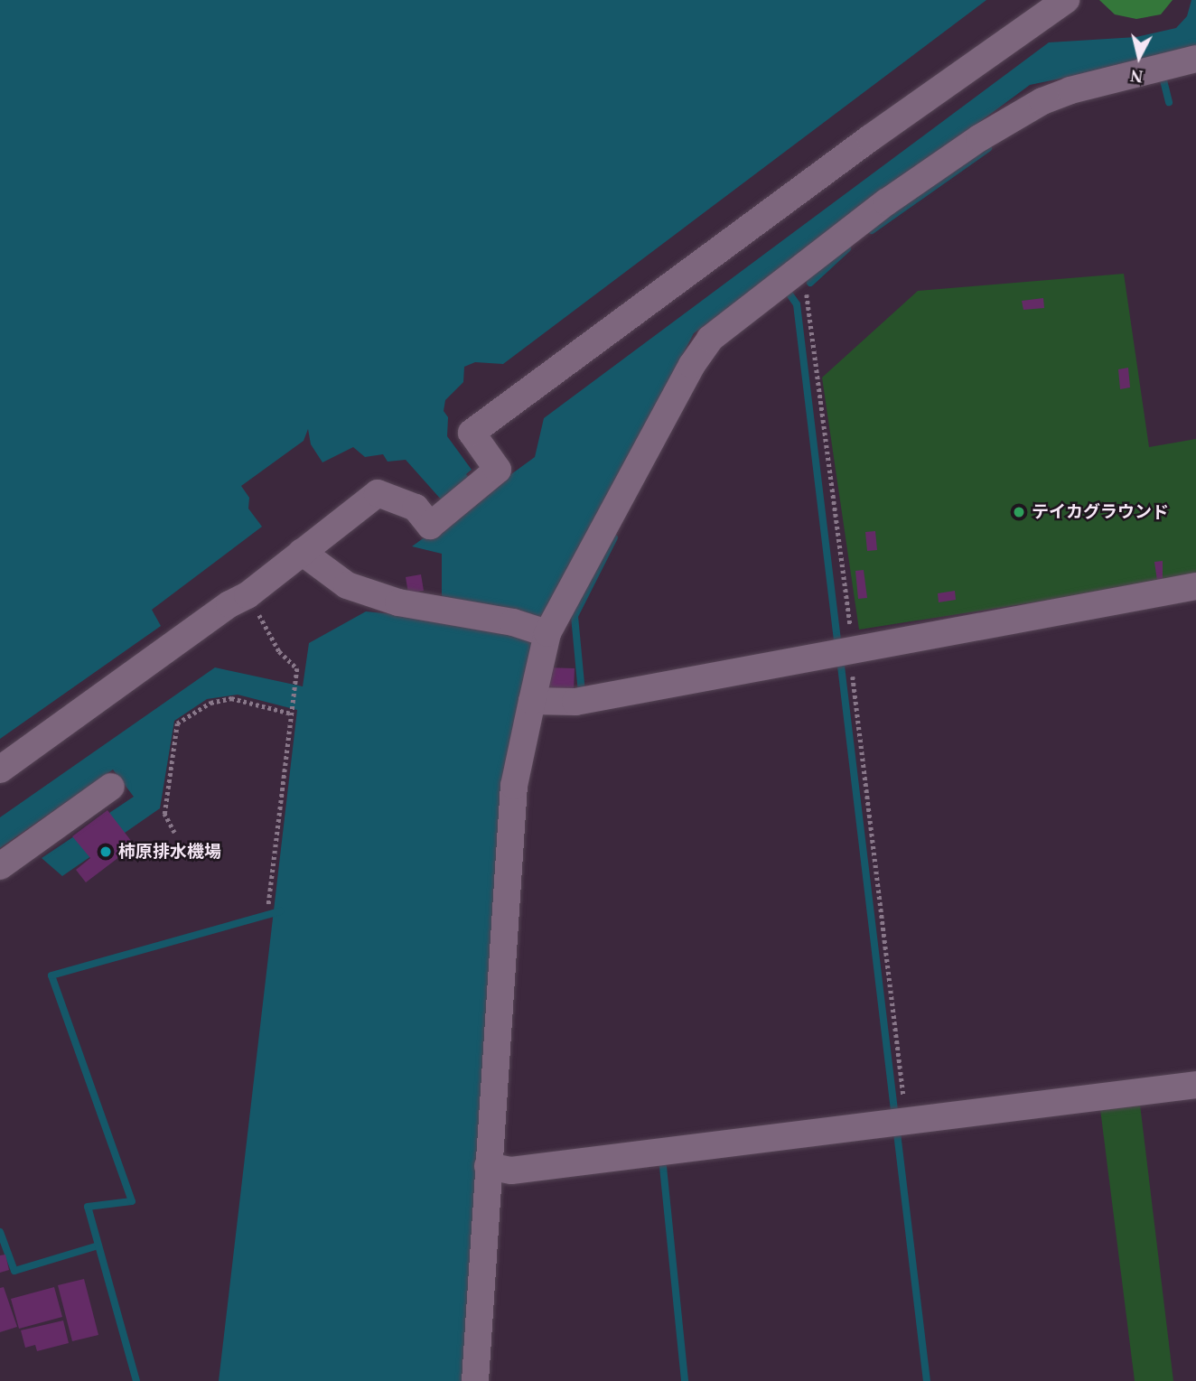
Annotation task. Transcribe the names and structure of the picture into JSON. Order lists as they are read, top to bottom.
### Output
{
  "places": ["テイカグラウンド", "柿原排水機場"],
  "north": "bottom"
}
